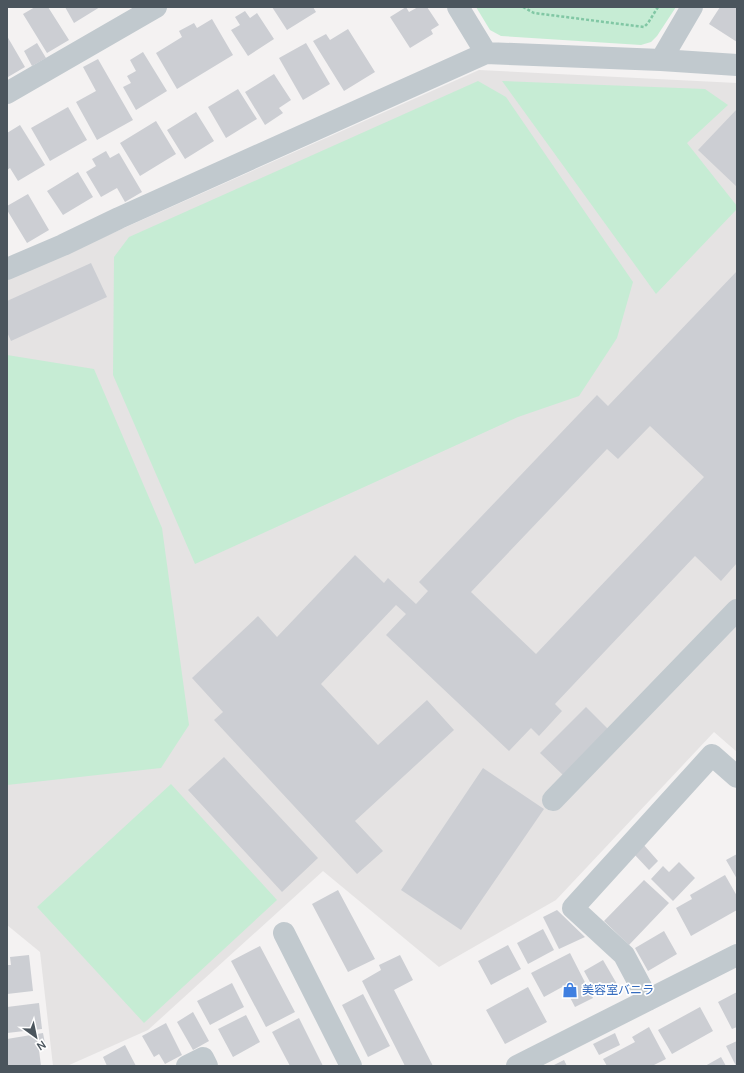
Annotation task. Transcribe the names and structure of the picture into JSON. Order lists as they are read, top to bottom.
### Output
{
  "places": {
    "shop": ["美容室バニラ"]
  },
  "north": "bottom right"
}
